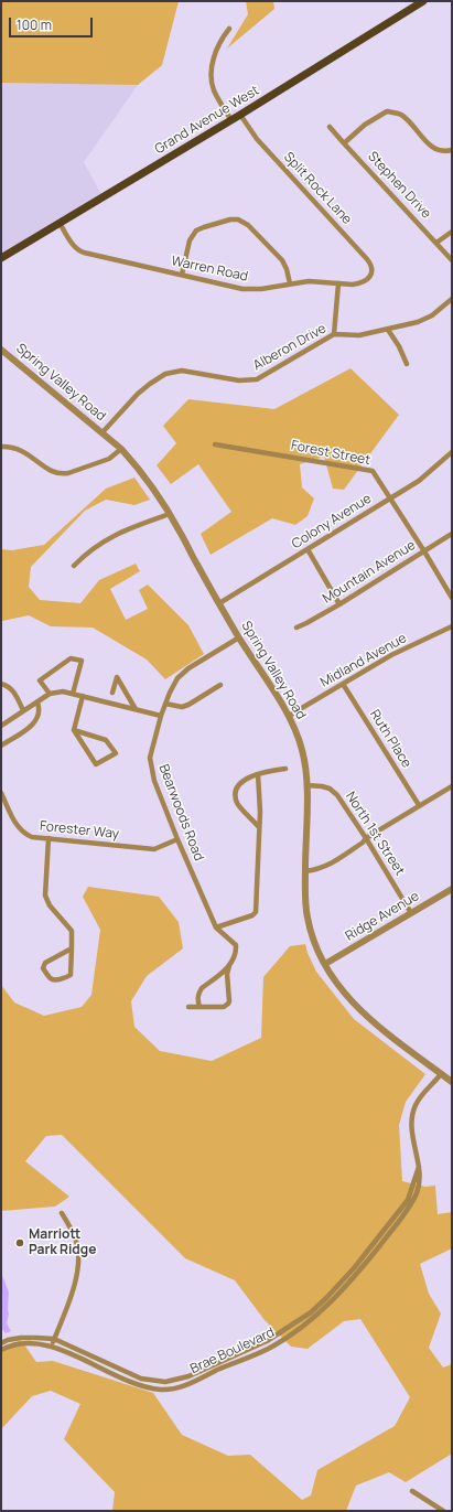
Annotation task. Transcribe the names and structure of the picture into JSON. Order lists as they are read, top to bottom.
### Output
{
  "streets": {
    "main road": ["Grand Avenue West"],
    "street": [
      "Stephen Drive",
      "Split Rock Lane",
      "Warren Road",
      "Alberon Drive",
      "Spring Valley Road",
      "Forest Street",
      "Colony Avenue",
      "Mountain Avenue",
      "Midland Avenue",
      "Ruth Place",
      "Bearwoods Road",
      "Forester Way",
      "North 1st Street",
      "Ridge Avenue",
      "Brae Boulevard"
    ]
  },
  "crossings": [
    ["Grand Avenue West", "Split Rock Lane"],
    ["Grand Avenue West", "Warren Road"],
    ["Split Rock Lane", "Warren Road"],
    ["Alberon Drive", "Spring Valley Road"],
    ["Spring Valley Road", "Colony Avenue"],
    ["Spring Valley Road", "Midland Avenue"],
    ["Spring Valley Road", "Bearwoods Road"],
    ["Spring Valley Road", "North 1st Street"],
    ["Spring Valley Road", "Ridge Avenue"],
    ["Spring Valley Road", "Brae Boulevard"],
    ["Forest Street", "Colony Avenue"],
    ["Forest Street", "Mountain Avenue"],
    ["Midland Avenue", "Ruth Place"],
    ["Bearwoods Road", "Forester Way"],
    ["North 1st Street", "Ridge Avenue"]
  ],
  "places": ["Marriott Park Ridge"],
  "scale_bar": "100 m"
}
